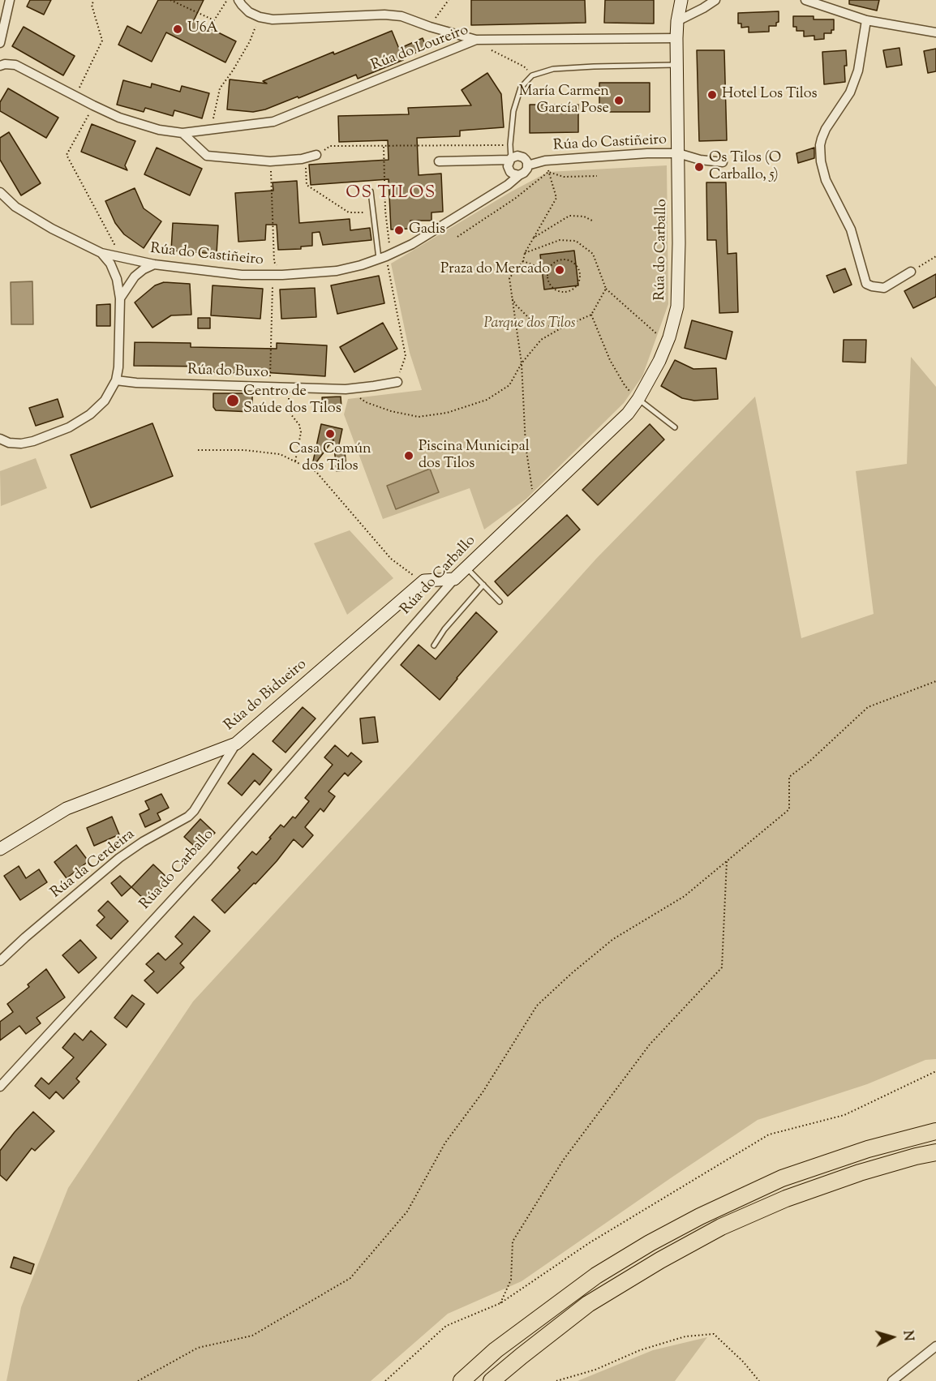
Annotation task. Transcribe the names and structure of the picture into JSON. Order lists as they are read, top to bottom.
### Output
{
  "streets": {
    "street": [
      "Rúa do Loureiro",
      "Rúa do Castiñeiro",
      "Rúa do Carballo",
      "Rúa do Buxo",
      "Rúa do Bidueiro",
      "Rúa da Cerdeira"
    ]
  },
  "crossings": [
    ["Rúa do Loureiro", "Rúa do Carballo"],
    ["Rúa do Castiñeiro", "Rúa do Carballo"],
    ["Rúa do Carballo", "Rúa do Bidueiro"],
    ["Rúa do Bidueiro", "Rúa da Cerdeira"]
  ],
  "districts": ["OS TILOS"],
  "parks": ["Parque dos Tilos"],
  "places": [
    "U6A",
    "Hotel Los Tilos",
    "María Carmen García Pose",
    "Os Tilos (O Carballo, 5)",
    "Gadis",
    "Praza do Mercado",
    "Centro de Saúde dos Tilos",
    "Casa Común dos Tilos",
    "Piscina Municipal dos Tilos"
  ],
  "north": "right"
}
